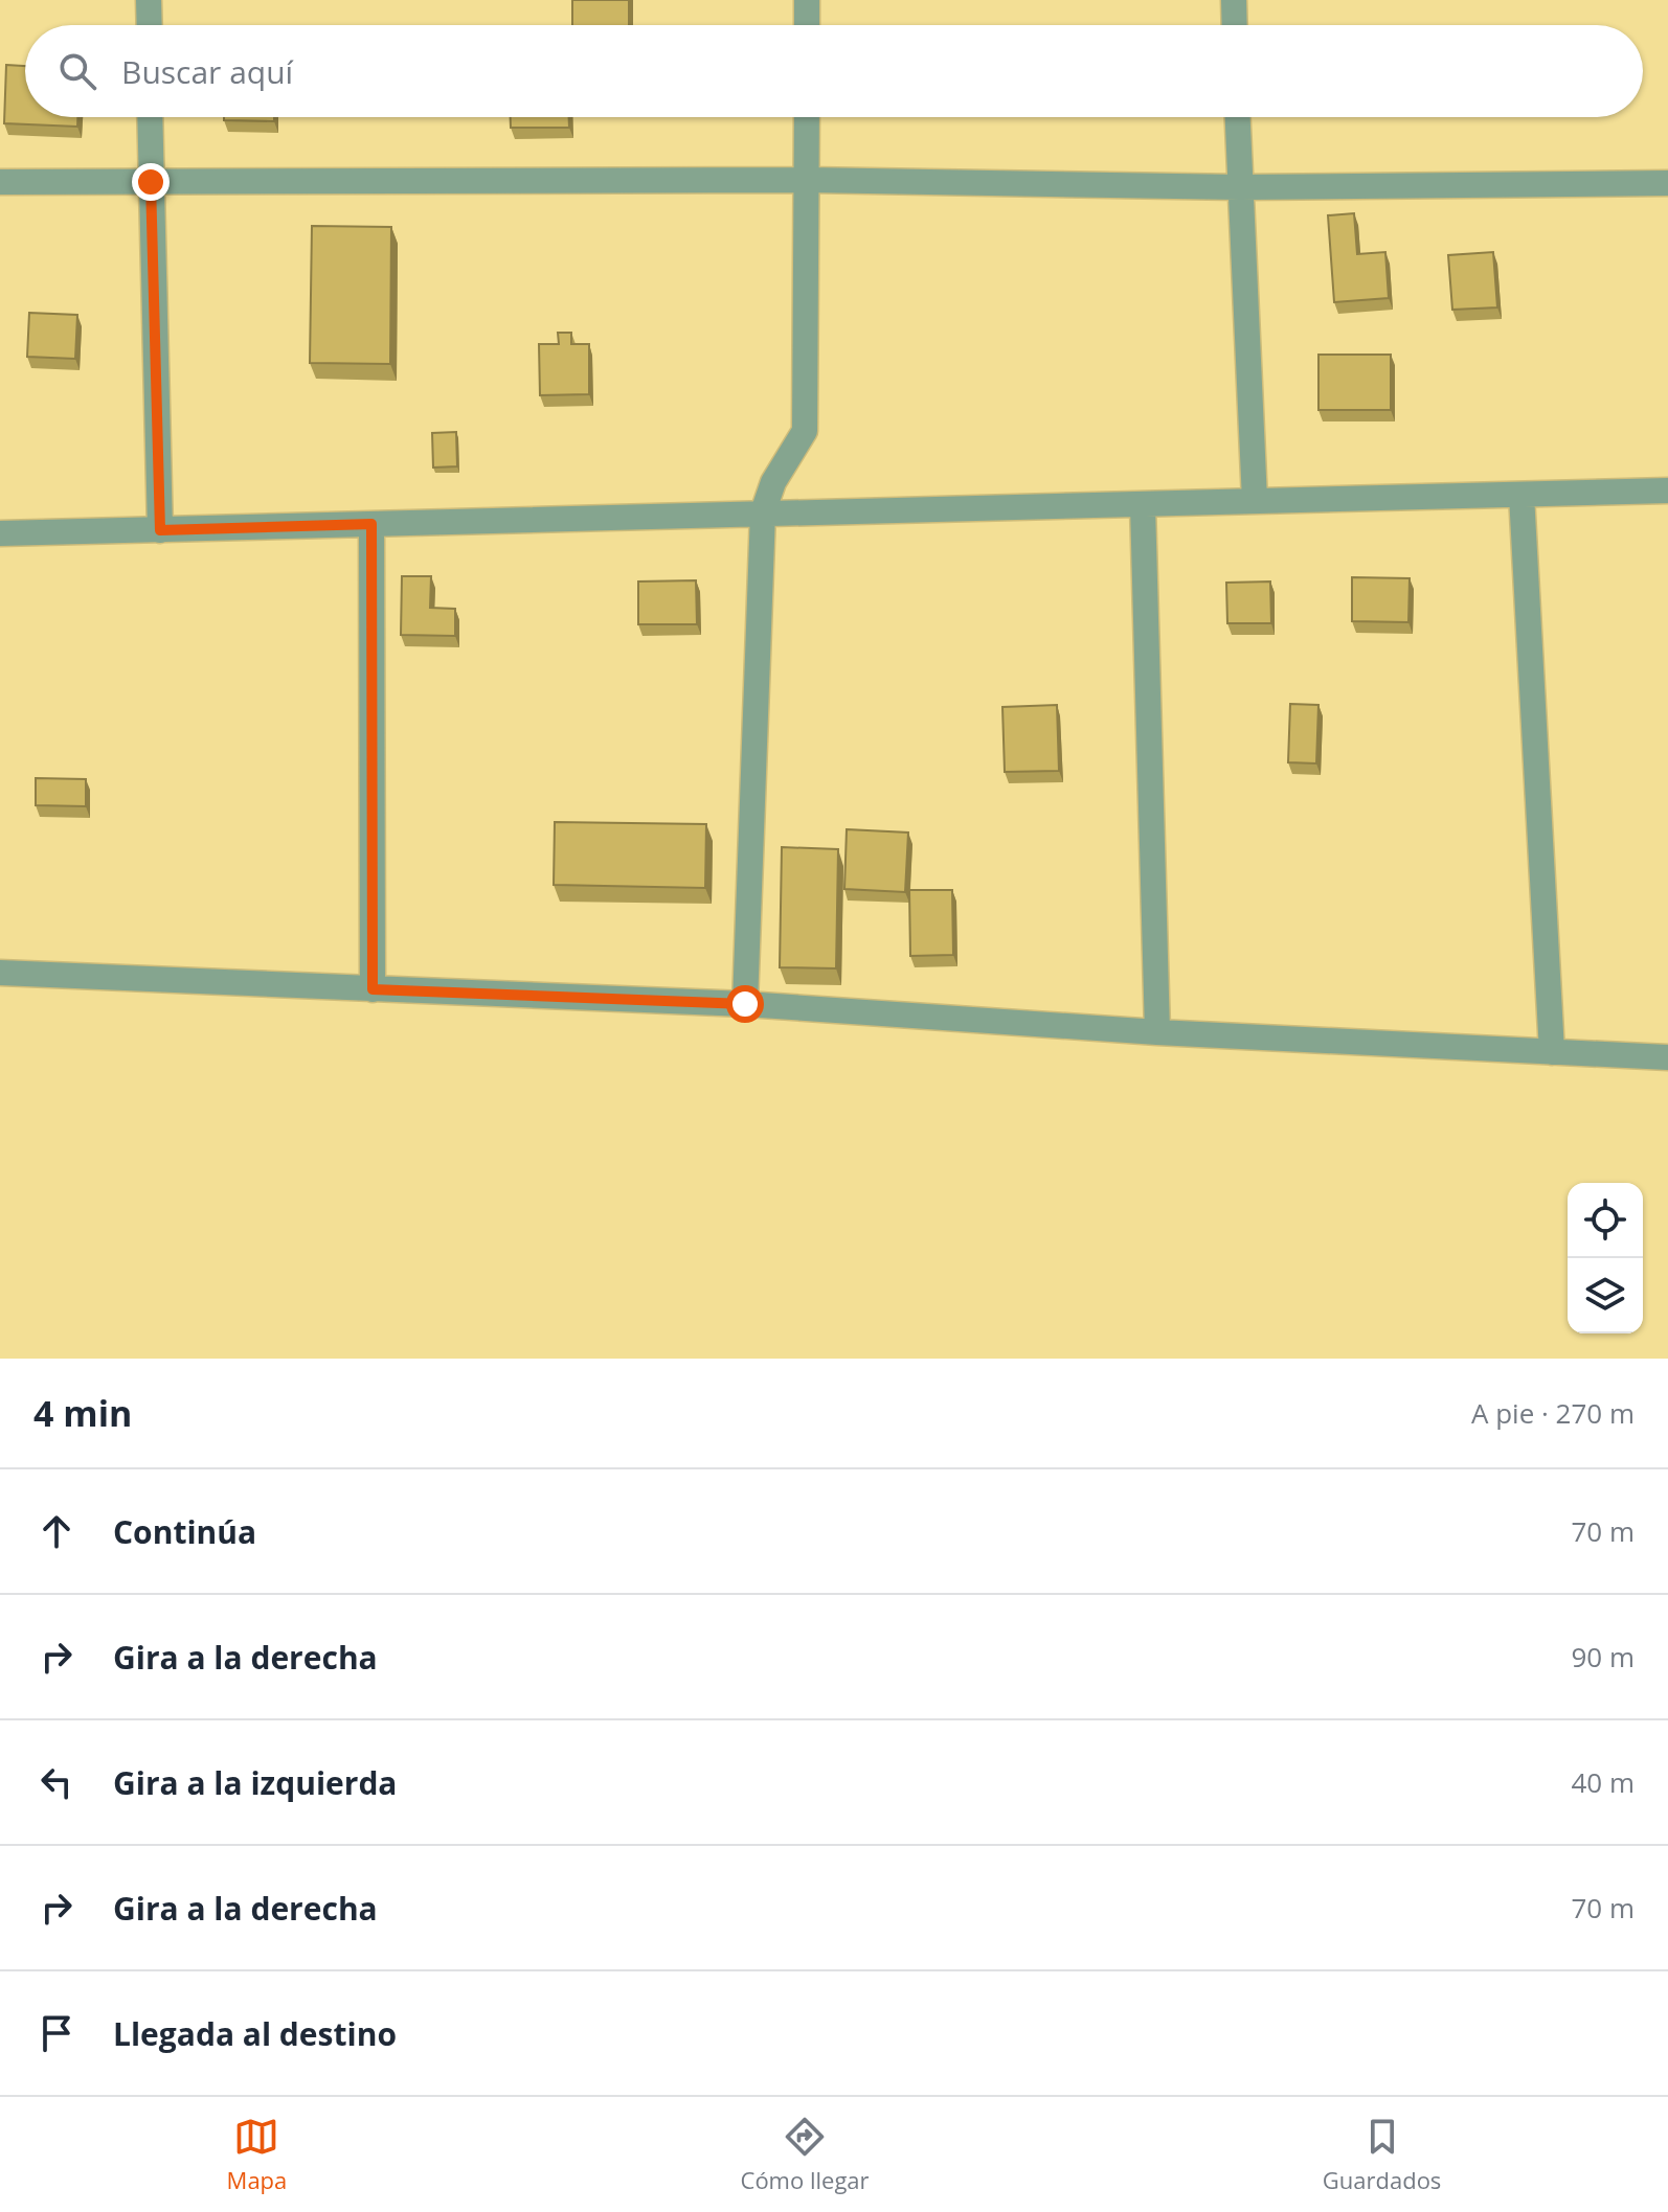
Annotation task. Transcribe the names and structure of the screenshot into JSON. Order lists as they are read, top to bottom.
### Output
{
  "page": {
    "search": "Buscar aquí",
    "heading": ["4 min", "A pie · 270 m"],
    "list": [
      ["Continúa", "70 m"],
      ["Gira a la derecha", "90 m"],
      ["Gira a la izquierda", "40 m"],
      ["Gira a la derecha", "70 m"],
      "Llegada al destino"
    ],
    "nav": ["Mapa", "Cómo llegar", "Guardados"]
  }
}
